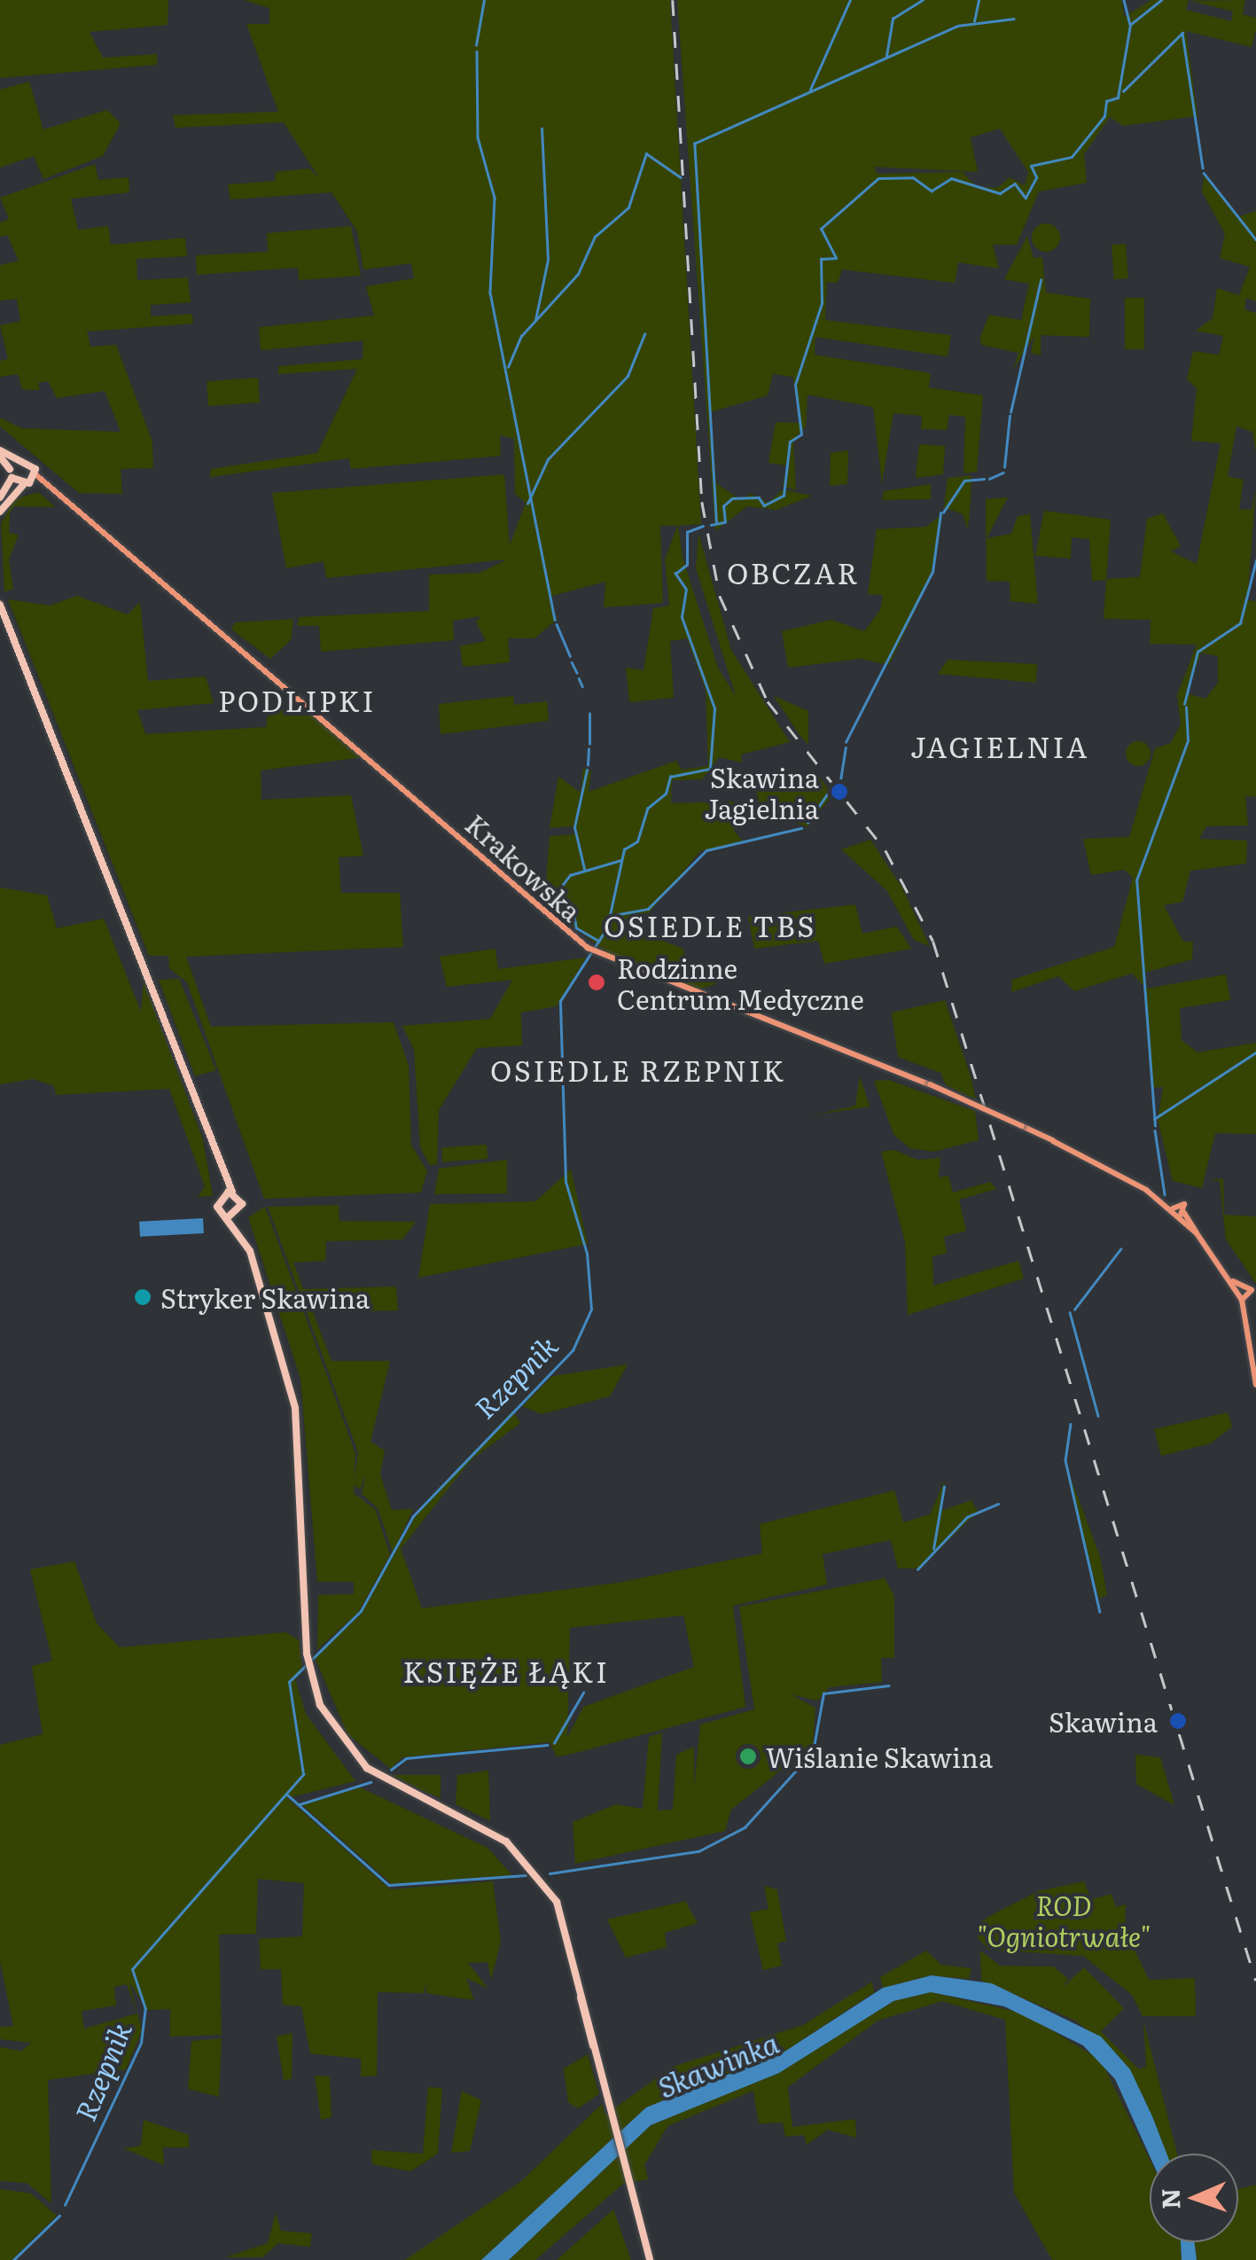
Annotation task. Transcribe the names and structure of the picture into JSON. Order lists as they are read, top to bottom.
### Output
{
  "streets": {
    "main road": ["Krakowska"]
  },
  "districts": [
    "OBCZAR",
    "PODLIPKI",
    "JAGIELNIA",
    "OSIEDLE TBS",
    "OSIEDLE RZEPNIK",
    "KSIĘŻE ŁĄKI"
  ],
  "water": ["Rzepnik", "Skawinka"],
  "parks": ["ROD \"Ogniotrwałe\""],
  "places": [
    "Skawina Jagielnia",
    "Rodzinne Centrum Medyczne",
    "Stryker Skawina",
    "Skawina",
    "Wiślanie Skawina"
  ],
  "north": "left"
}
